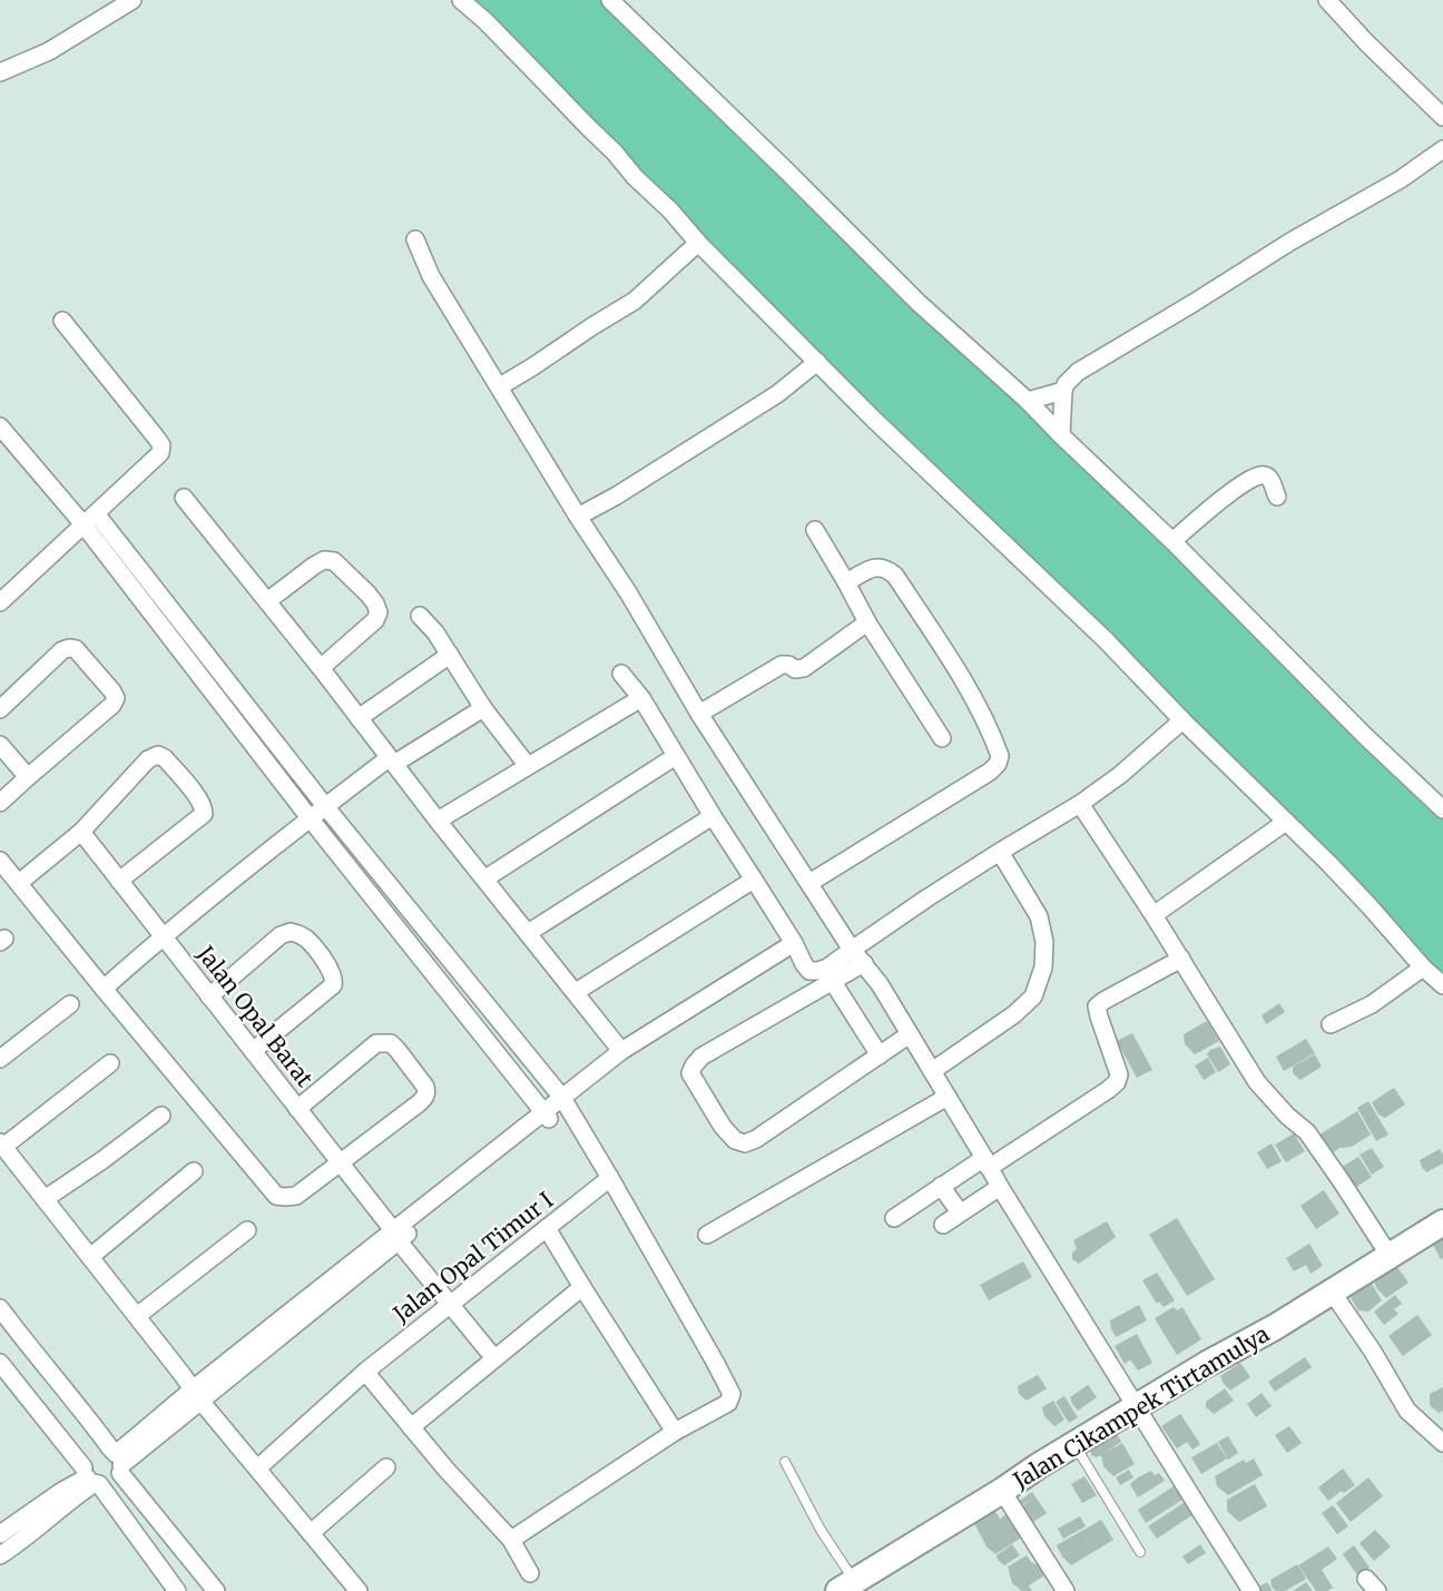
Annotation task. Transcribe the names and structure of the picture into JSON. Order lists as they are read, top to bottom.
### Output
{
  "streets": {
    "street": ["Jalan Opal Barat", "Jalan Opal Timur I", "Jalan Cikampek Tirtamulya"]
  },
  "crossings": [
    ["Jalan Opal Barat", "Jalan Opal Timur I"]
  ]
}
